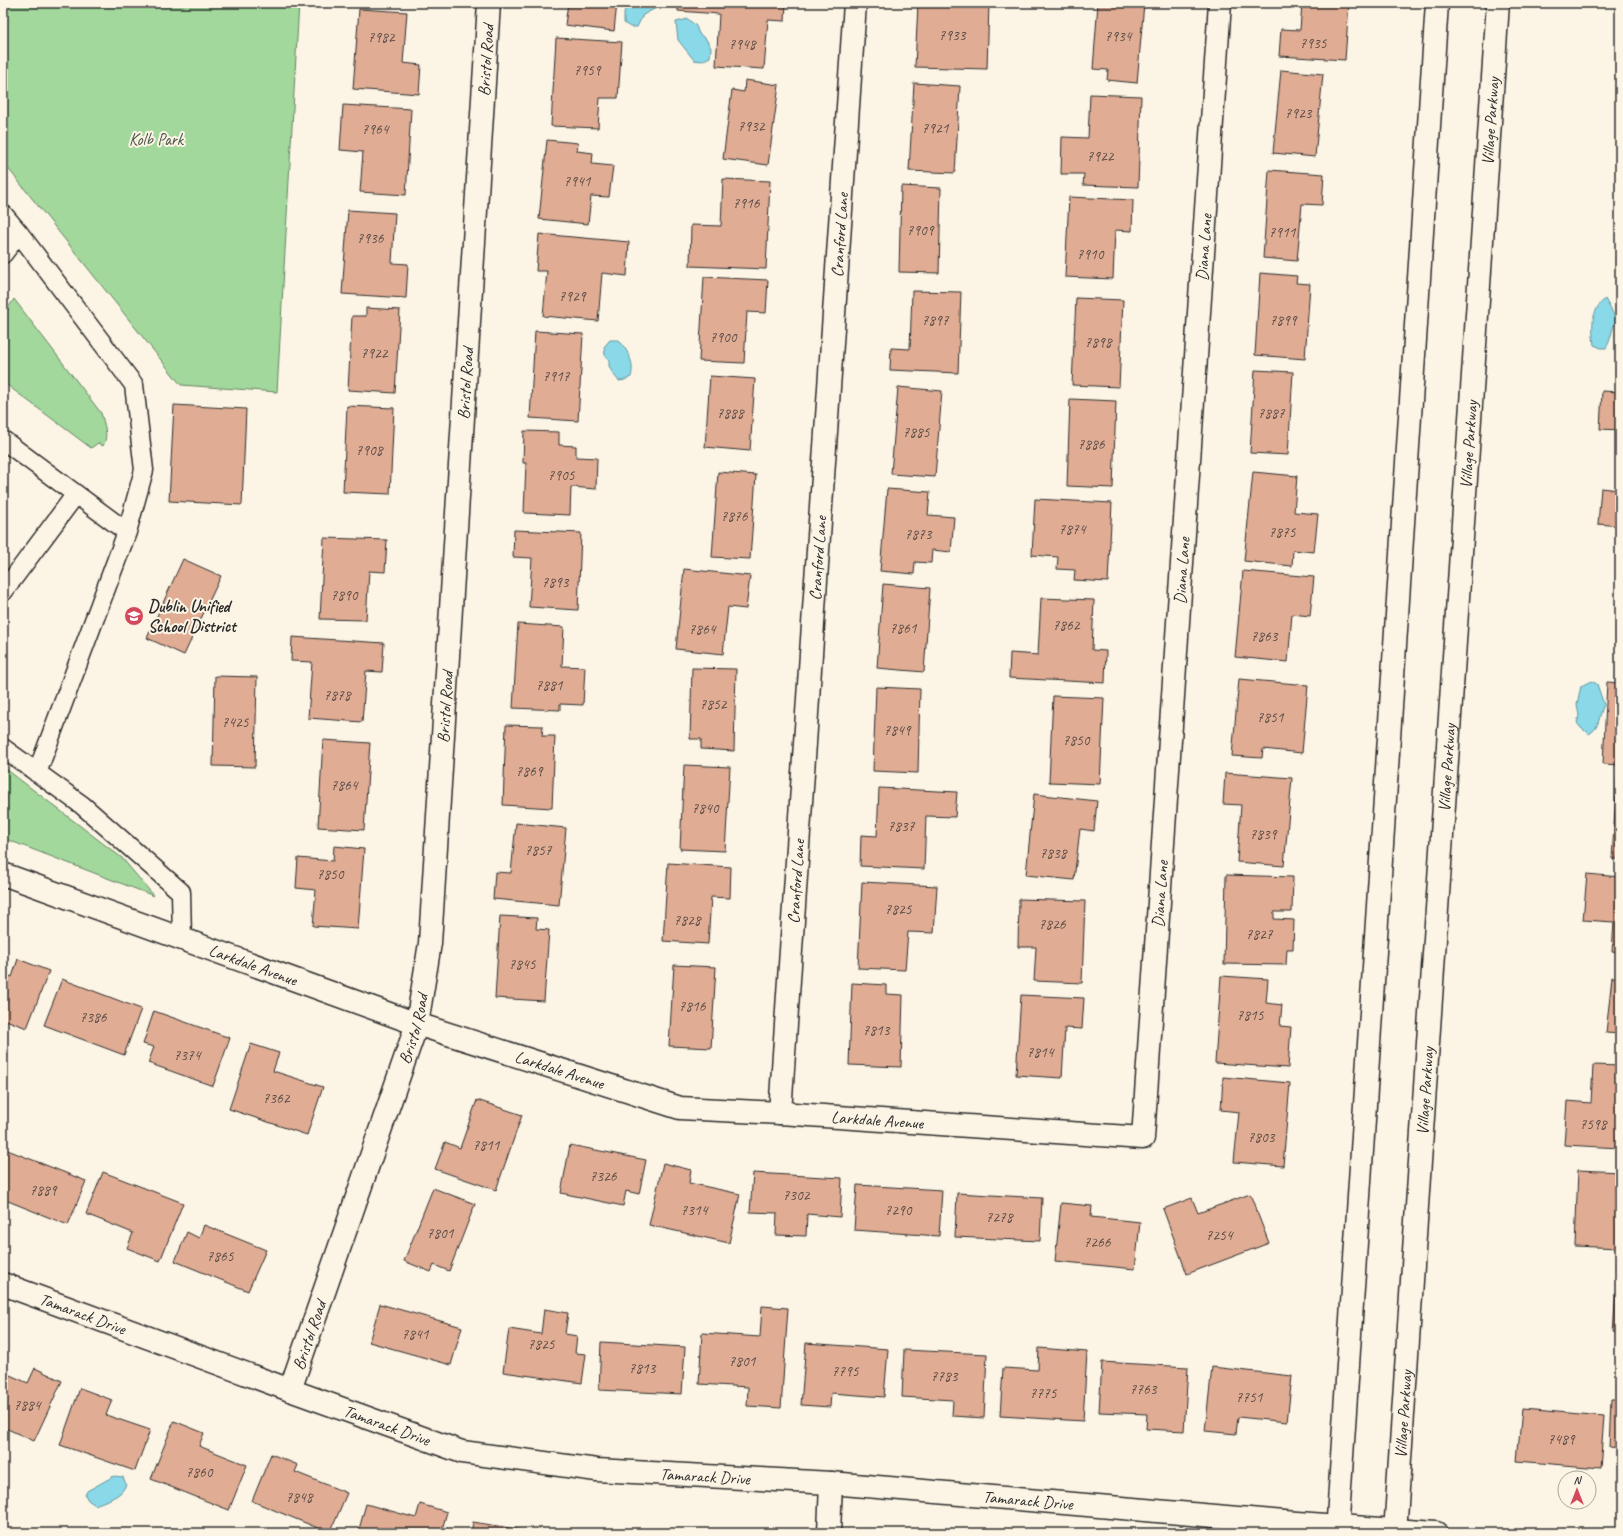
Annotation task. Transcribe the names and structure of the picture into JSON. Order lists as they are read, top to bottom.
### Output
{
  "streets": {
    "street": [
      "Bristol Road",
      "Village Parkway",
      "Cranford Lane",
      "Diana Lane",
      "Larkdale Avenue",
      "Tamarack Drive"
    ]
  },
  "crossings": [
    ["Bristol Road", "Larkdale Avenue"],
    ["Bristol Road", "Tamarack Drive"],
    ["Village Parkway", "Tamarack Drive"],
    ["Cranford Lane", "Larkdale Avenue"],
    ["Diana Lane", "Larkdale Avenue"]
  ],
  "parks": ["Kolb Park"],
  "places": {
    "school or university": ["Dublin Unified School District"]
  },
  "house_numbers": [
    "7933",
    "7934",
    "7982",
    "7935",
    "7948",
    "7959",
    "7923",
    "7932",
    "7921",
    "7964",
    "7922",
    "7941",
    "7916",
    "7909",
    "7911",
    "7936",
    "7910",
    "7929",
    "7897",
    "7899",
    "7900",
    "7898",
    "7922",
    "7917",
    "7888",
    "7887",
    "7885",
    "7886",
    "7908",
    "7905",
    "7876",
    "7874",
    "7875",
    "7873",
    "7893",
    "7890",
    "7862",
    "7861",
    "7864",
    "7863",
    "7881",
    "7878",
    "7852",
    "7851",
    "7425",
    "7849",
    "7850",
    "7869",
    "7864",
    "7840",
    "7837",
    "7839",
    "7857",
    "7838",
    "7850",
    "7825",
    "7828",
    "7826",
    "7827",
    "7845",
    "7816",
    "7815",
    "7386",
    "7813",
    "7814",
    "7374",
    "7362",
    "7598",
    "7803",
    "7811",
    "7326",
    "7889",
    "7302",
    "7314",
    "7290",
    "7278",
    "7801",
    "7254",
    "7266",
    "7865",
    "7841",
    "7825",
    "7801",
    "7813",
    "7795",
    "7783",
    "7763",
    "7775",
    "7751",
    "7884",
    "7489",
    "7860",
    "7848"
  ],
  "north": "top"
}
